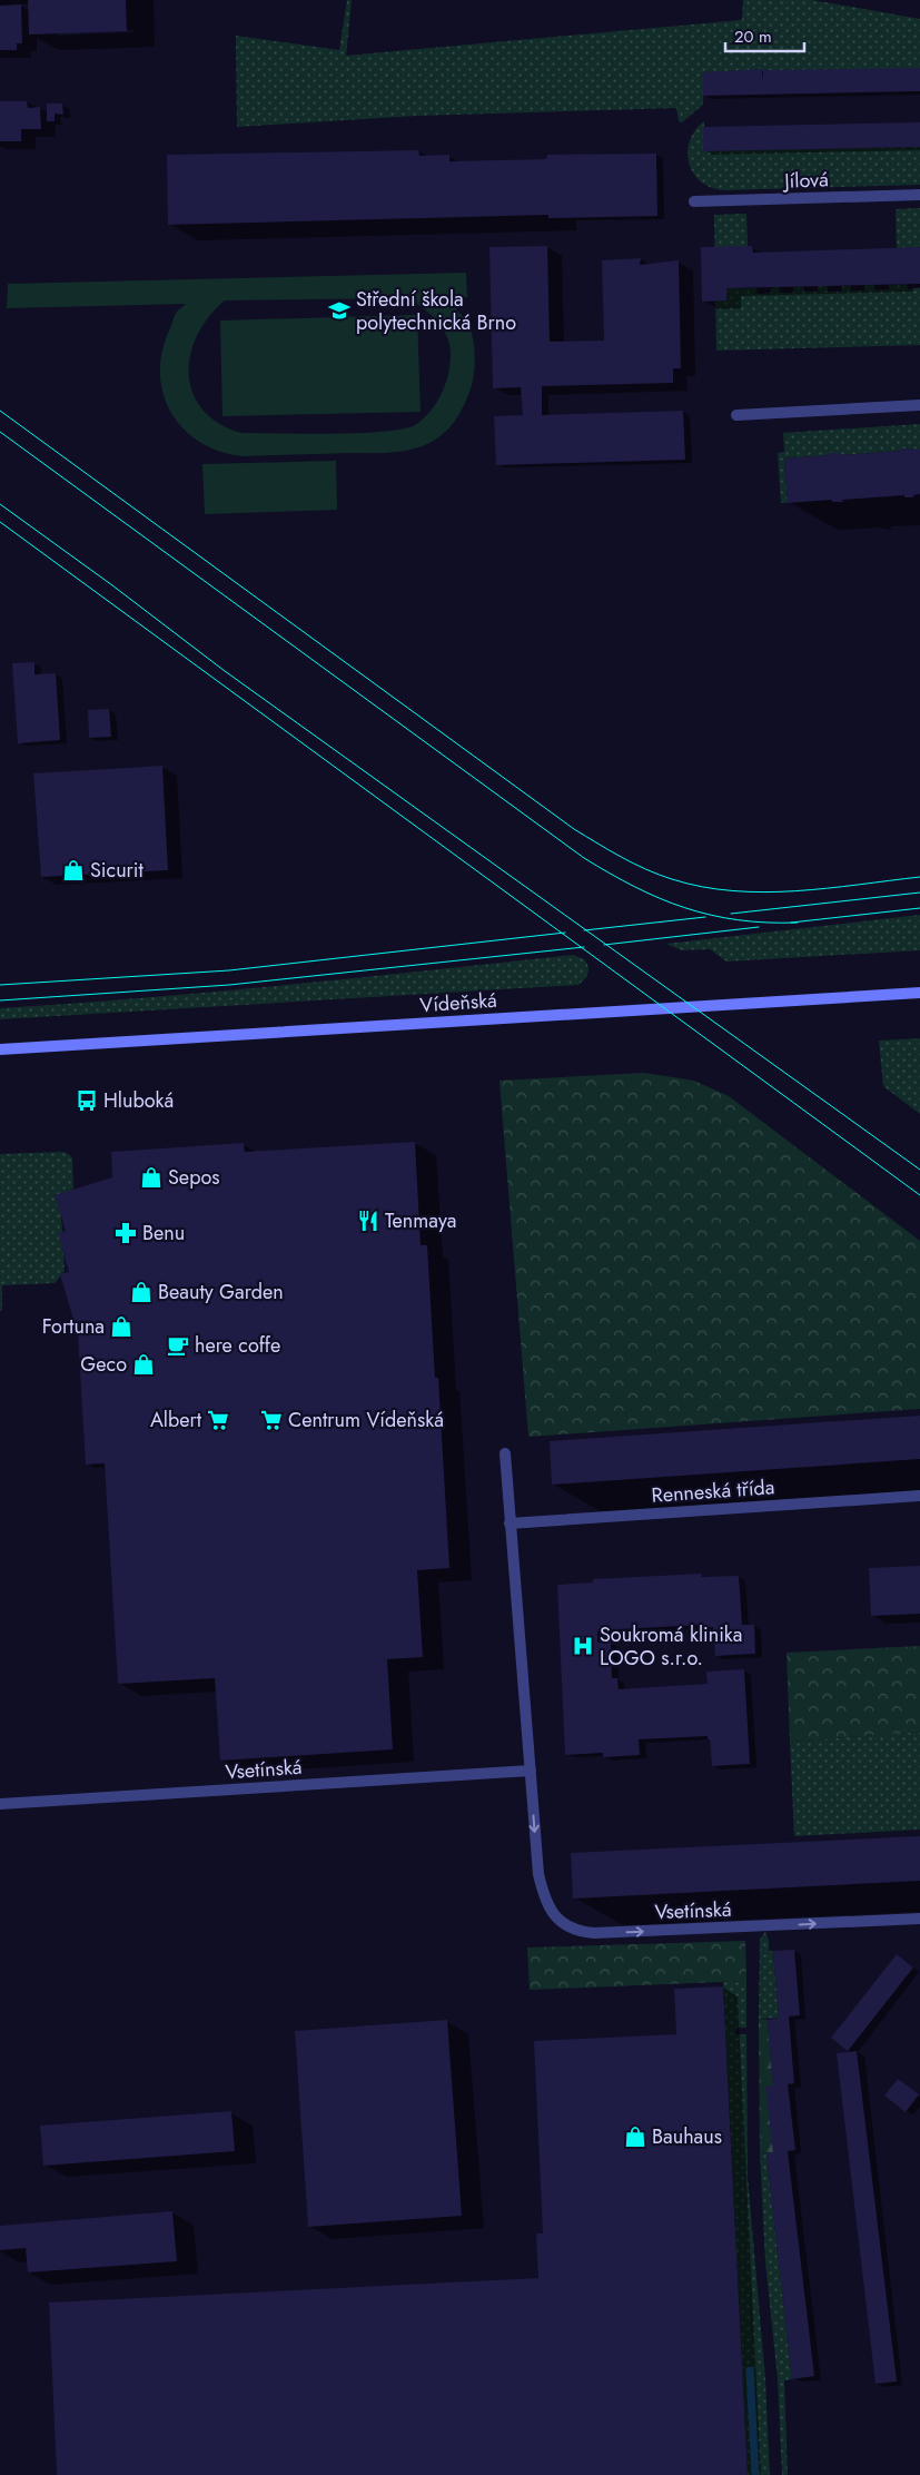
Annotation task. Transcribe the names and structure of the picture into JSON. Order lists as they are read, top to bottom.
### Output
{
  "streets": {
    "main road": ["Vídeňská"],
    "street": ["Jílová", "Renneská třída", "Vsetínská"]
  },
  "crossings": [
    ["Renneská třída", "Vsetínská"]
  ],
  "places": {
    "school or university": ["Střední škola polytechnická Brno"],
    "shop": [
      "Sicurit",
      "Sepos",
      "Beauty Garden",
      "Fortuna",
      "Geco",
      "Bauhaus"
    ],
    "bus stop": ["Hluboká"],
    "restaurant": ["Tenmaya"],
    "pharmacy": ["Benu"],
    "cafe": ["here coffe"],
    "supermarket": ["Albert", "Centrum Vídeňská"],
    "hospital": ["Soukromá klinika LOGO s.r.o."]
  },
  "scale_bar": "20 m"
}
